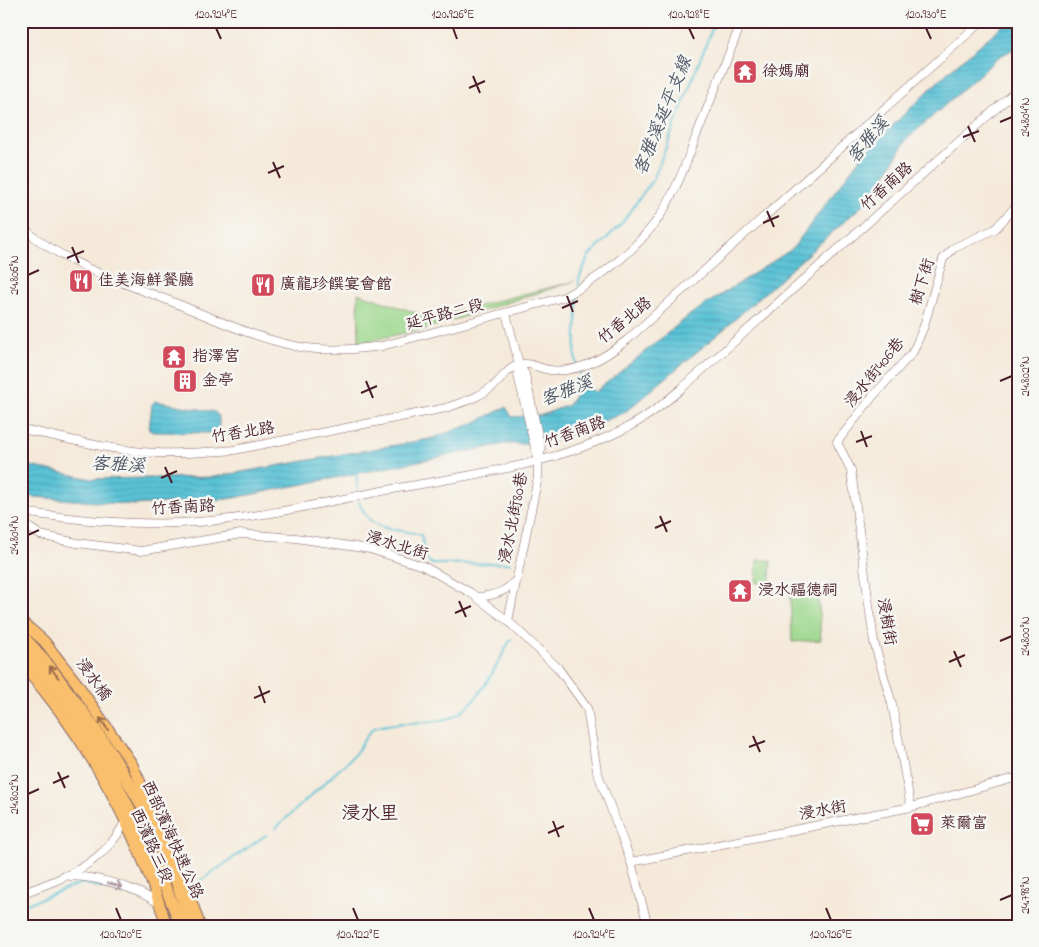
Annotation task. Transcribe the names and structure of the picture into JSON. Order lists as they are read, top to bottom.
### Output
{
  "streets": {
    "highway": ["浸水橋", "西部濱海快速公路"],
    "main road": ["西濱路三段"],
    "street": [
      "竹香南路",
      "樹下街",
      "延平路二段",
      "竹香北路",
      "浸水街406巷",
      "浸水北街80巷",
      "浸水北街",
      "浸樹街",
      "浸水街"
    ]
  },
  "crossings": [
    ["竹香南路", "浸水北街80巷"],
    ["樹下街", "浸水街406巷"],
    ["竹香北路", "浸水北街80巷"],
    ["浸水街406巷", "浸樹街"],
    ["浸水北街80巷", "浸水北街"],
    ["浸水北街", "浸水街"],
    ["浸樹街", "浸水街"],
    ["浸水橋", "西部濱海快速公路"],
    ["浸水橋", "西濱路三段"],
    ["西部濱海快速公路", "西濱路三段"]
  ],
  "districts": ["浸水里"],
  "water": ["客雅溪延平支線", "客雅溪"],
  "places": {
    "temple": ["徐媽廟", "指澤宮", "浸水福德祠"],
    "restaurant": ["佳美海鮮餐廳", "廣龍珍饌宴會館"],
    "building": ["金亭"],
    "supermarket": ["萊爾富"]
  },
  "coordinates": [
    "120.924°E",
    "120.926°E",
    "120.928°E",
    "120.930°E",
    "24.804°N",
    "24.806°N",
    "24.802°N",
    "24.800°N",
    "24.798°N",
    "120.920°E",
    "120.922°E"
  ]
}
